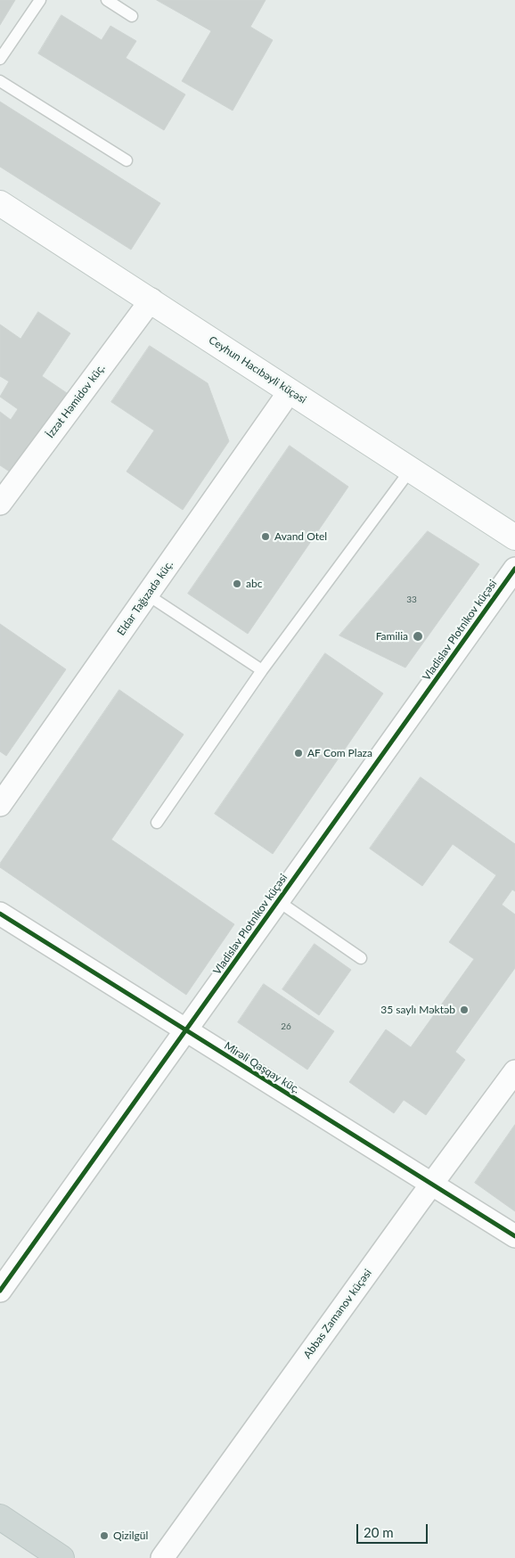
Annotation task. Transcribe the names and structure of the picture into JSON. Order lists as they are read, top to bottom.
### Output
{
  "streets": {
    "main road": ["Ceyhun Hacıbəyli küçəsi"],
    "street": [
      "İzzət Həmidov küç.",
      "Eldar Tağızadə küç.",
      "Vladislav Plotnikov küçəsi",
      "Mirəli Qaşqay küç.",
      "Abbas Zamanov küçəsi"
    ]
  },
  "crossings": [
    ["Ceyhun Hacıbəyli küçəsi", "İzzət Həmidov küç."],
    ["Ceyhun Hacıbəyli küçəsi", "Eldar Tağızadə küç."],
    ["Vladislav Plotnikov küçəsi", "Mirəli Qaşqay küç."],
    ["Mirəli Qaşqay küç.", "Abbas Zamanov küçəsi"]
  ],
  "places": [
    "Avand Otel",
    "abc",
    "Familia",
    "AF Com Plaza",
    "35 saylı Məktəb",
    "Qizilgül"
  ],
  "house_numbers": ["33", "26"],
  "scale_bar": "20 m"
}
